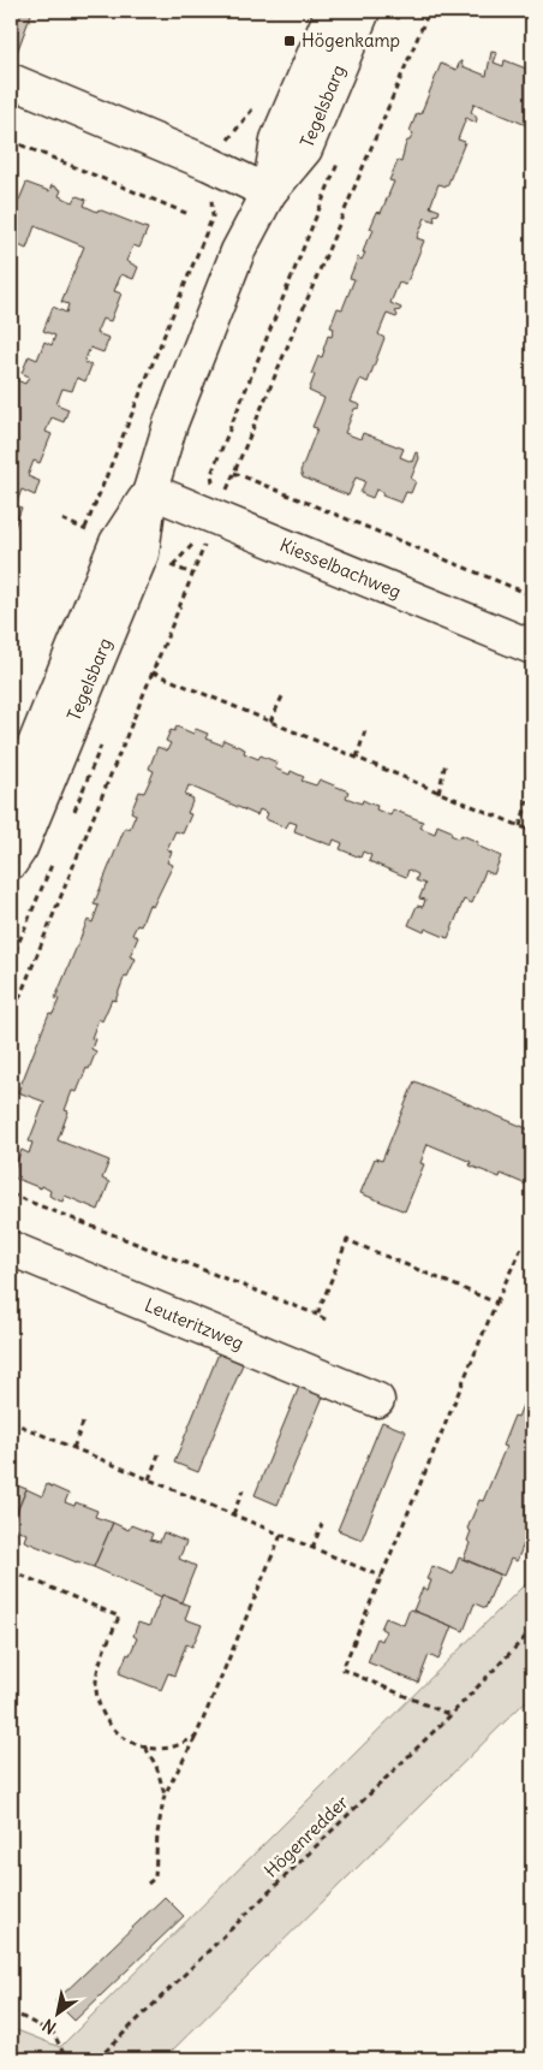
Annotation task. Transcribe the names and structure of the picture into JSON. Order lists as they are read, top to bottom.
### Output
{
  "streets": {
    "street": ["Tegelsbarg", "Kiesselbachweg", "Leuteritzweg"],
    "path": ["Högenredder"]
  },
  "crossings": [
    ["Tegelsbarg", "Kiesselbachweg"]
  ],
  "places": {
    "transit": ["Högenkamp"]
  },
  "north": "bottom left"
}
